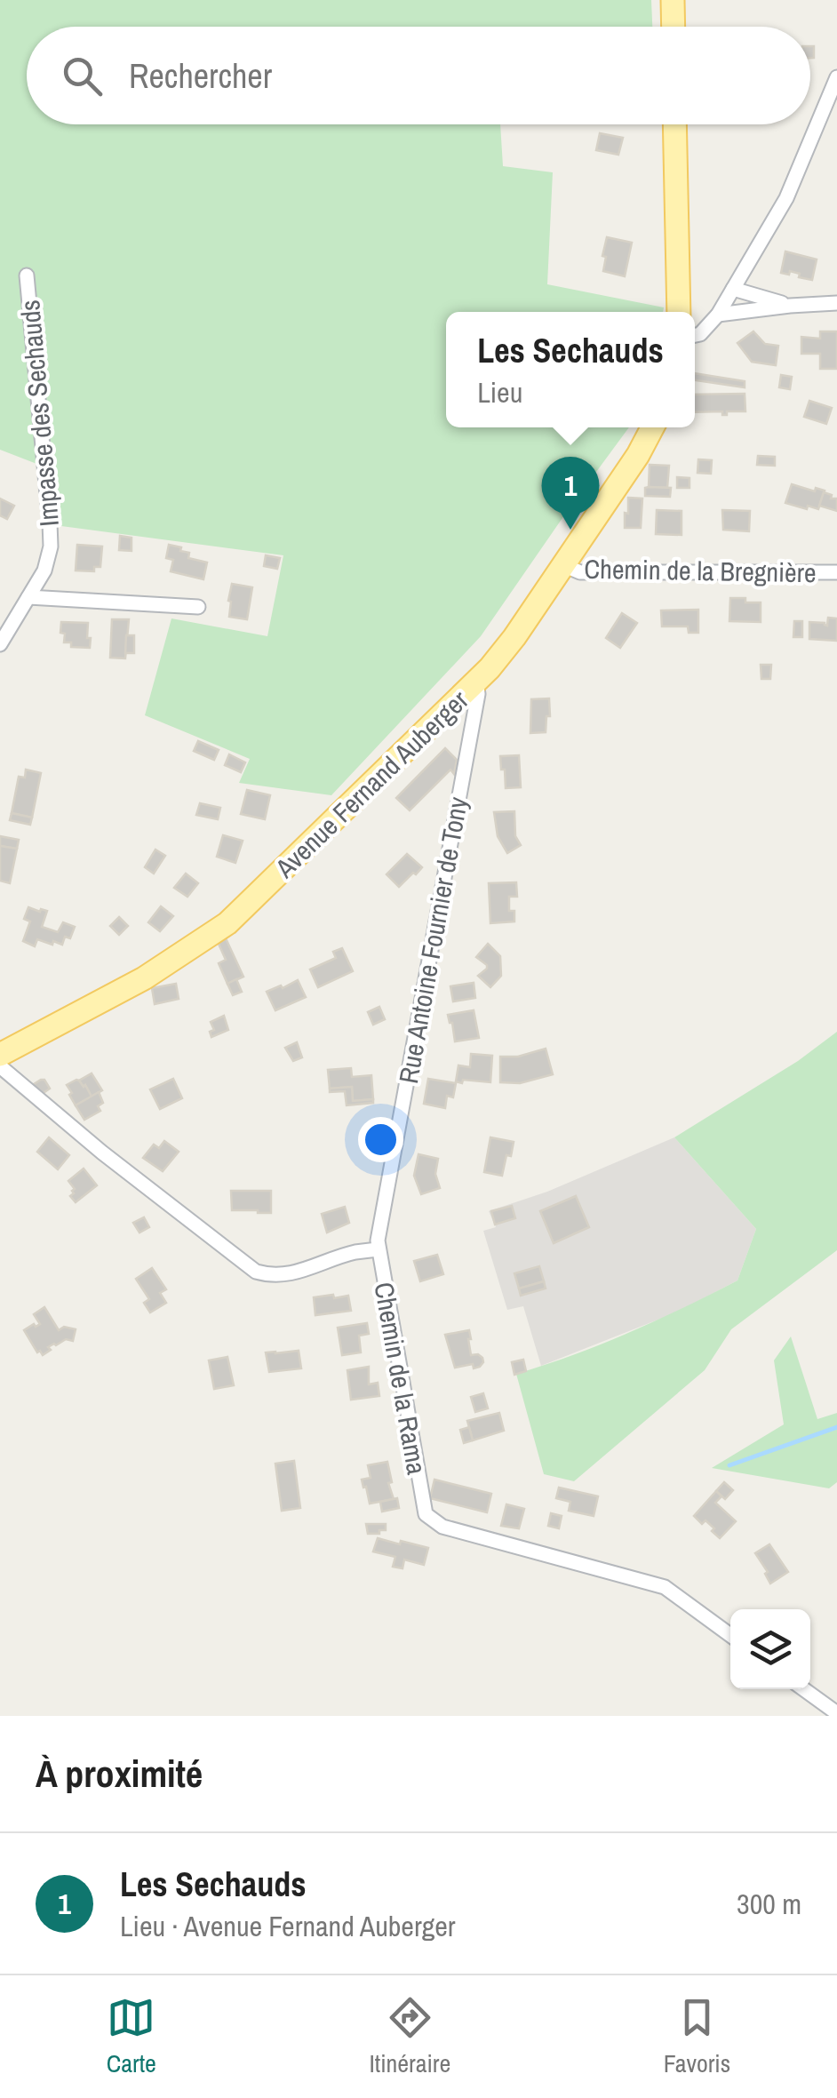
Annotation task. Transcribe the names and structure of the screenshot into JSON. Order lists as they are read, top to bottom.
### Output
{
  "streets": {
    "main road": ["Avenue Fernand Auberger"],
    "street": [
      "Impasse des Sechauds",
      "Chemin de la Bregnière",
      "Rue Antoine Fournier de Tony",
      "Chemin de la Rama"
    ]
  },
  "crossings": [
    ["Chemin de la Bregnière", "Avenue Fernand Auberger"],
    ["Avenue Fernand Auberger", "Rue Antoine Fournier de Tony"],
    ["Rue Antoine Fournier de Tony", "Chemin de la Rama"]
  ],
  "page": {
    "search": "Rechercher",
    "popup": ["Les Sechauds", "Lieu"],
    "pins": "1",
    "heading": "À proximité",
    "list": [
      {
        "mark": "1",
        "name": "Les Sechauds",
        "note": "Lieu · Avenue Fernand Auberger",
        "value": "300 m"
      }
    ],
    "nav": ["Carte", "Itinéraire", "Favoris"]
  }
}
